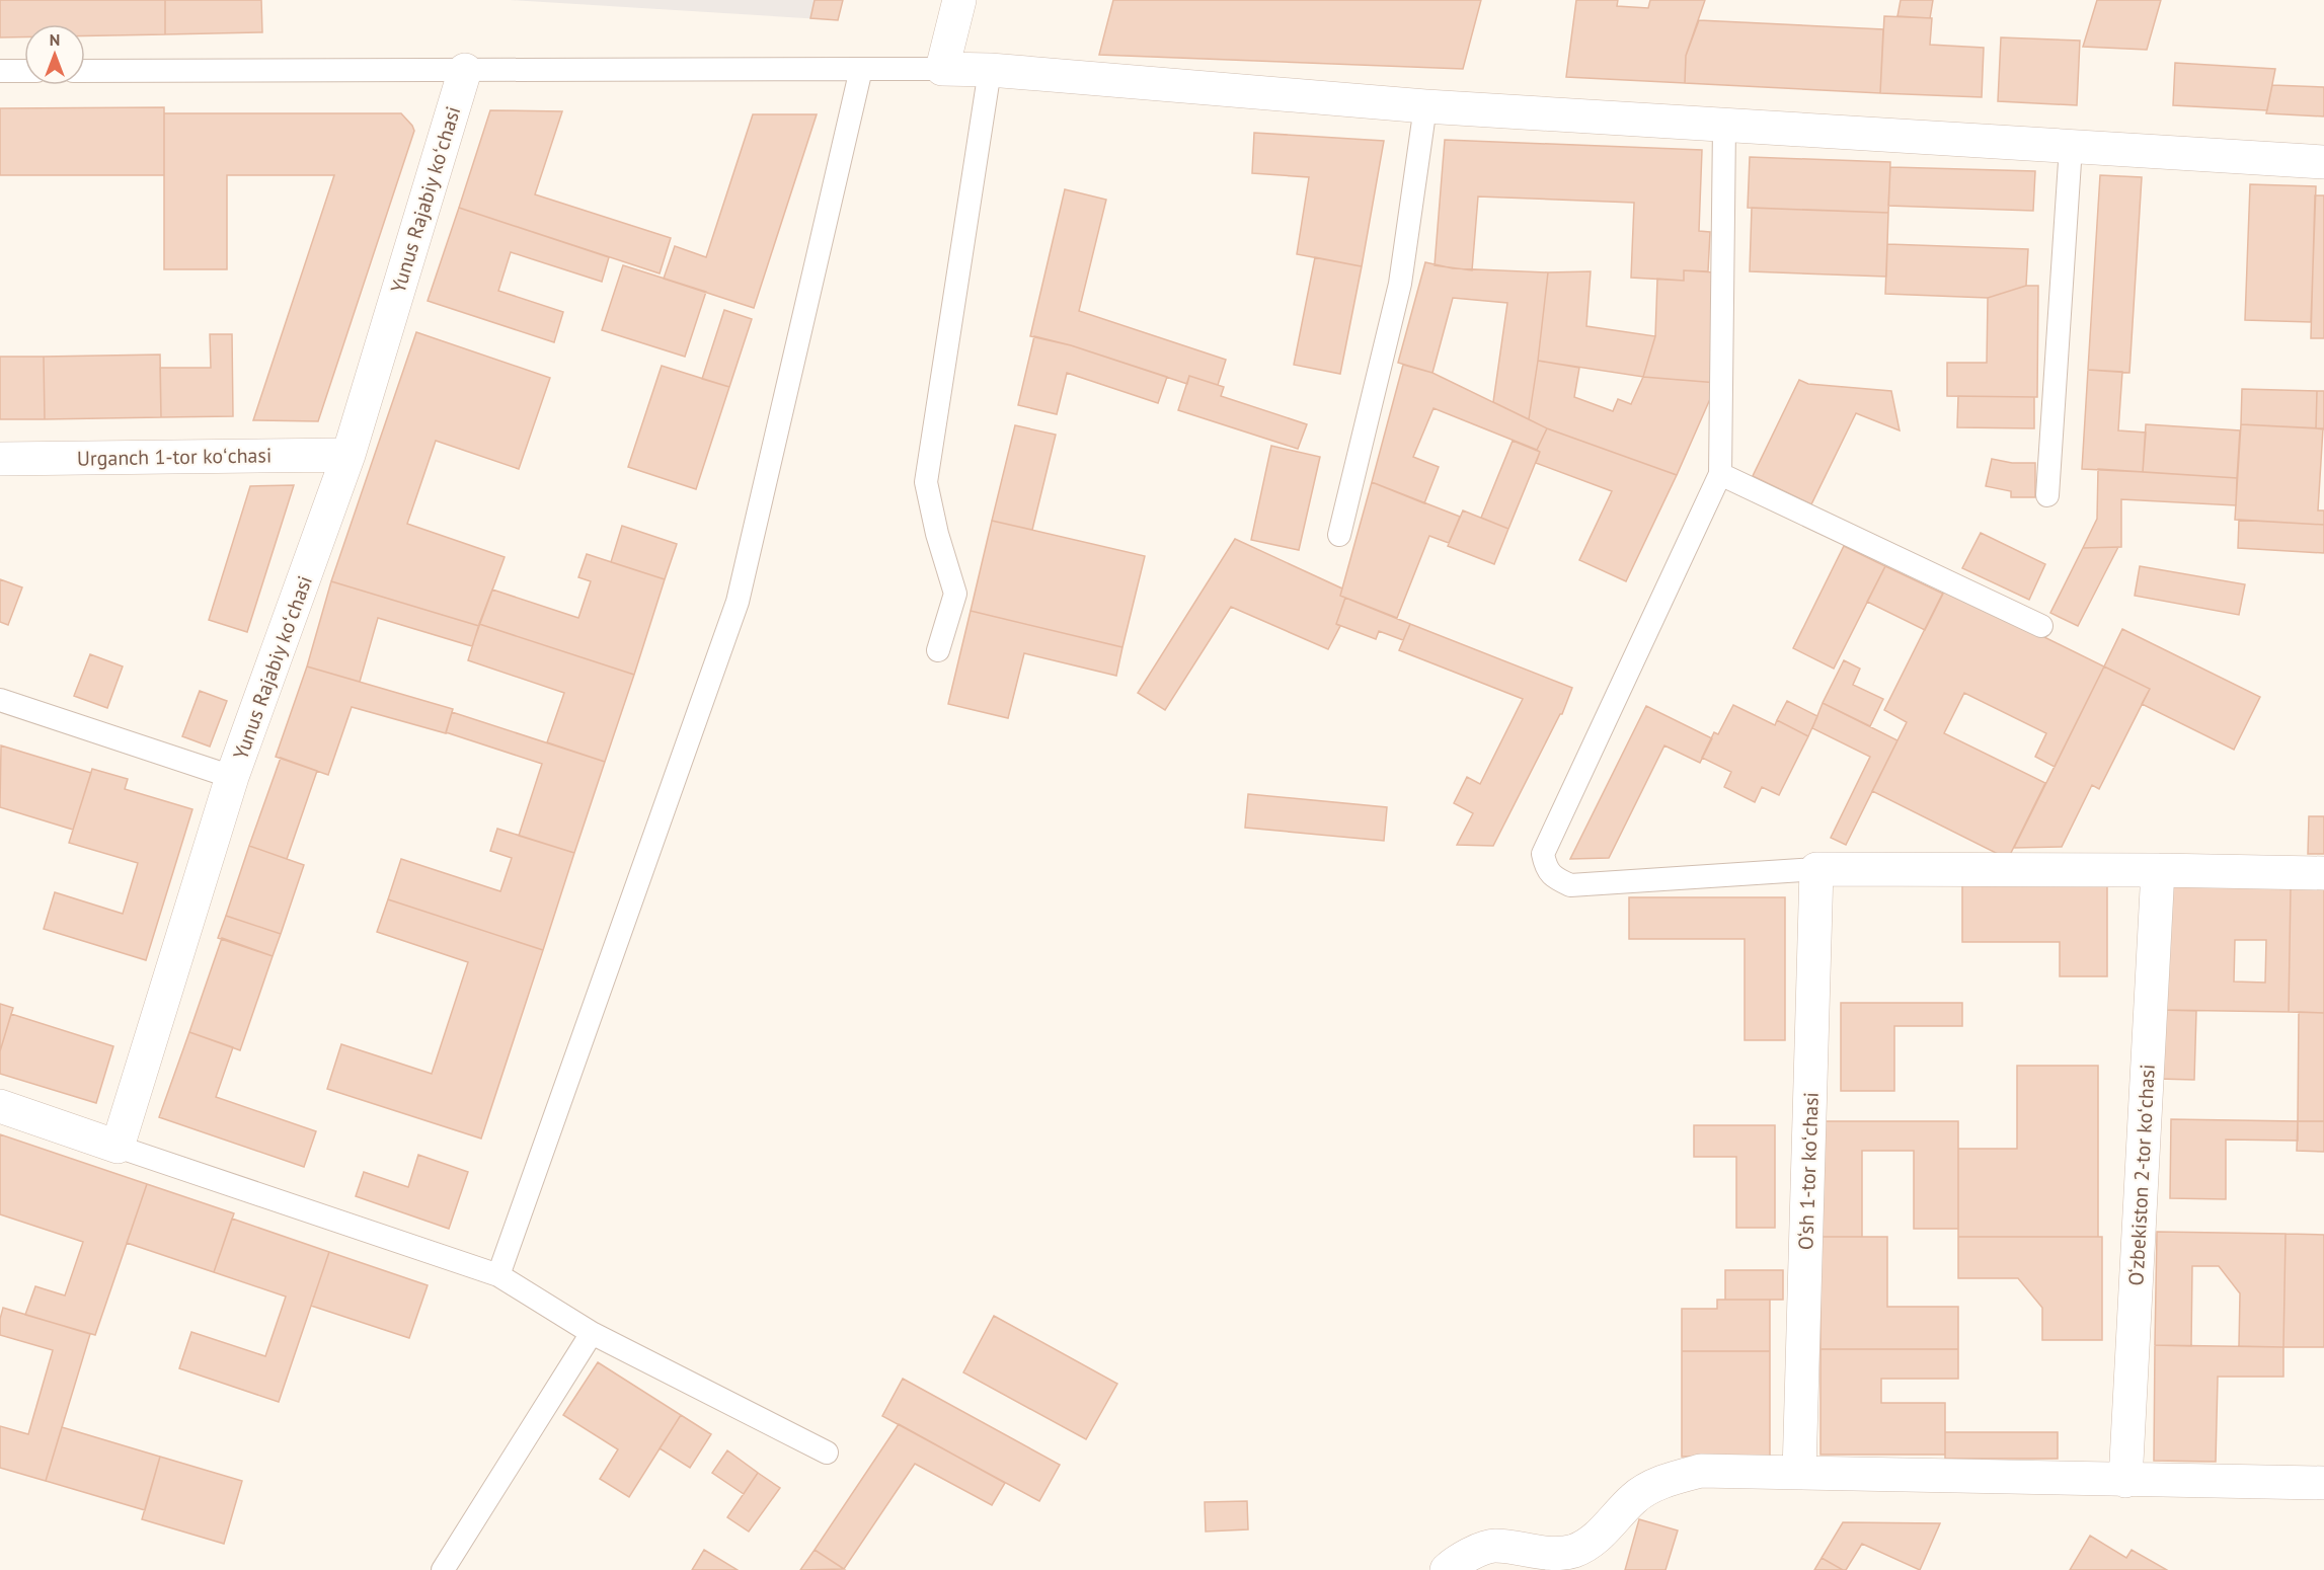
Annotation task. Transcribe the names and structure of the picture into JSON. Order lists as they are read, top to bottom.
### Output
{
  "streets": {
    "street": [
      "Yunus Rajabiy koʻchasi",
      "Urganch 1-tor koʻchasi",
      "O‘sh 1-tor koʻchasi",
      "O‘zbekiston 2-tor koʻchasi"
    ]
  },
  "crossings": [
    ["Yunus Rajabiy koʻchasi", "Urganch 1-tor koʻchasi"]
  ],
  "north": "top"
}
